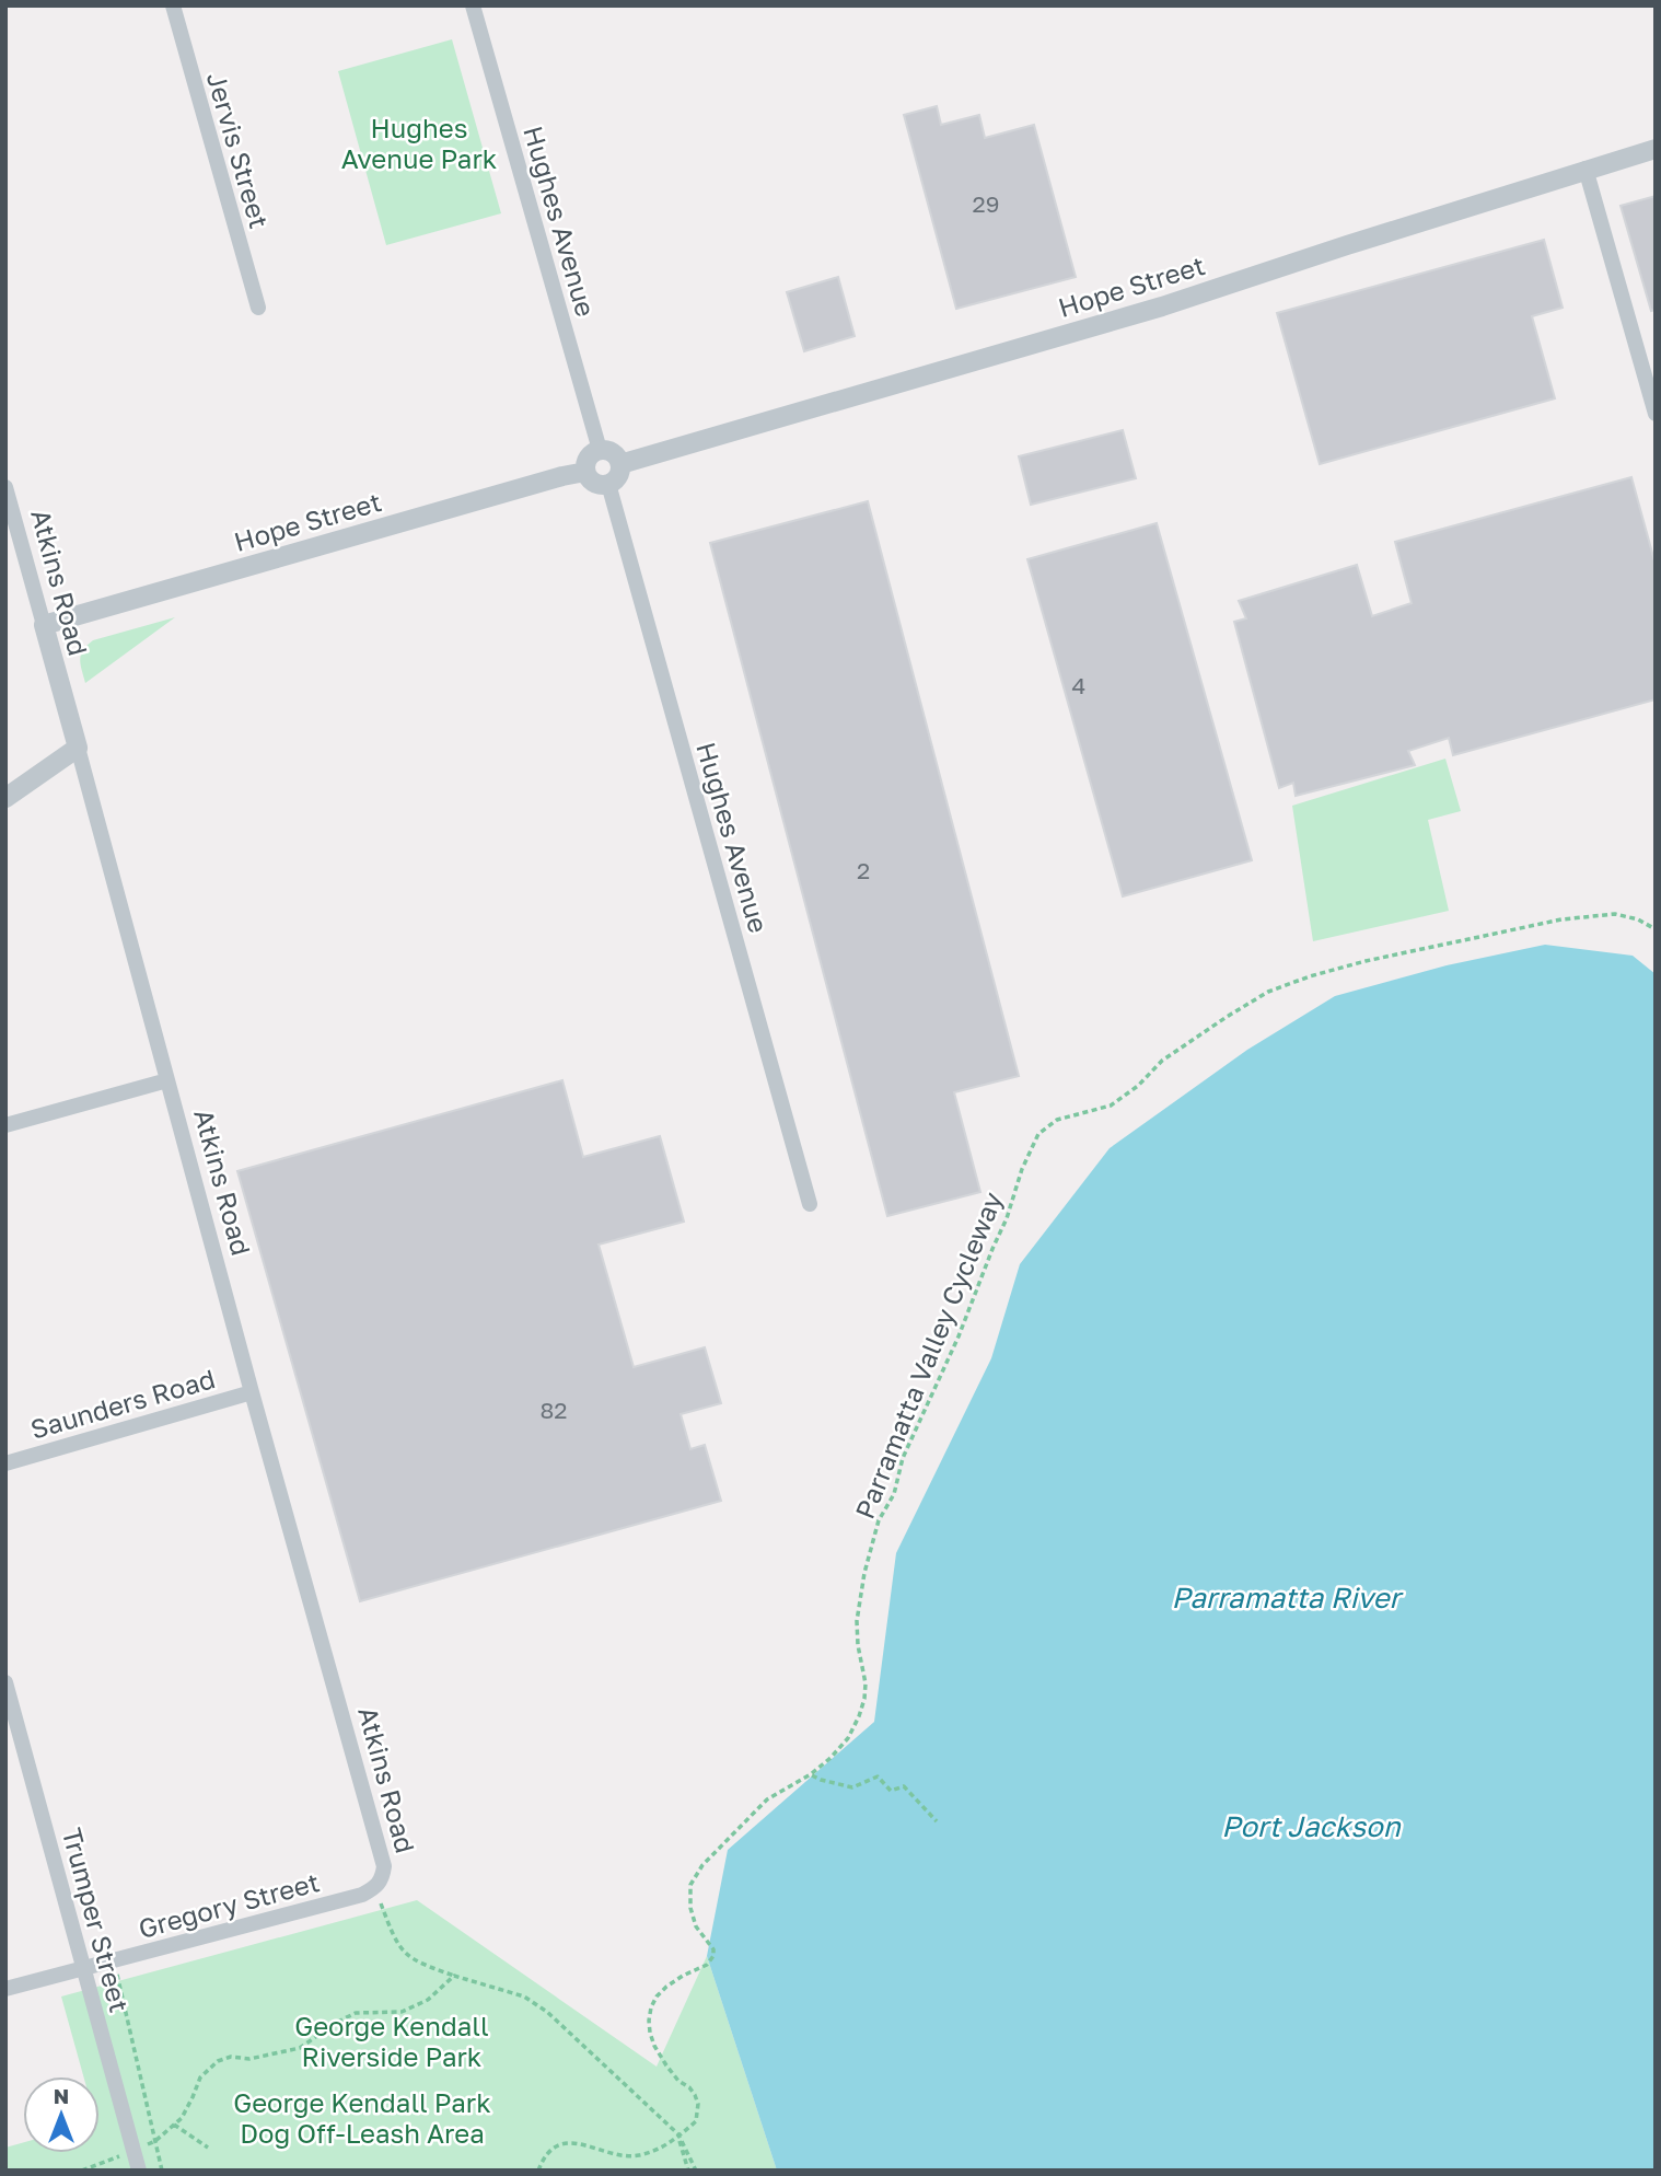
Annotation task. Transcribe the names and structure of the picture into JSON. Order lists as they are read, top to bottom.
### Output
{
  "streets": {
    "street": [
      "Jervis Street",
      "Hughes Avenue",
      "Hope Street",
      "Atkins Road",
      "Saunders Road",
      "Gregory Street",
      "Trumper Street"
    ],
    "path": ["Parramatta Valley Cycleway"]
  },
  "crossings": [
    ["Hughes Avenue", "Hope Street"],
    ["Hope Street", "Atkins Road"],
    ["Atkins Road", "Saunders Road"],
    ["Atkins Road", "Gregory Street"],
    ["Gregory Street", "Trumper Street"]
  ],
  "water": ["Parramatta River", "Port Jackson"],
  "parks": ["Hughes Avenue Park", "George Kendall Riverside Park", "George Kendall Park Dog Off-Leash Area"],
  "house_numbers": [
    "29",
    "4",
    "2",
    "82"
  ],
  "north": "top"
}
